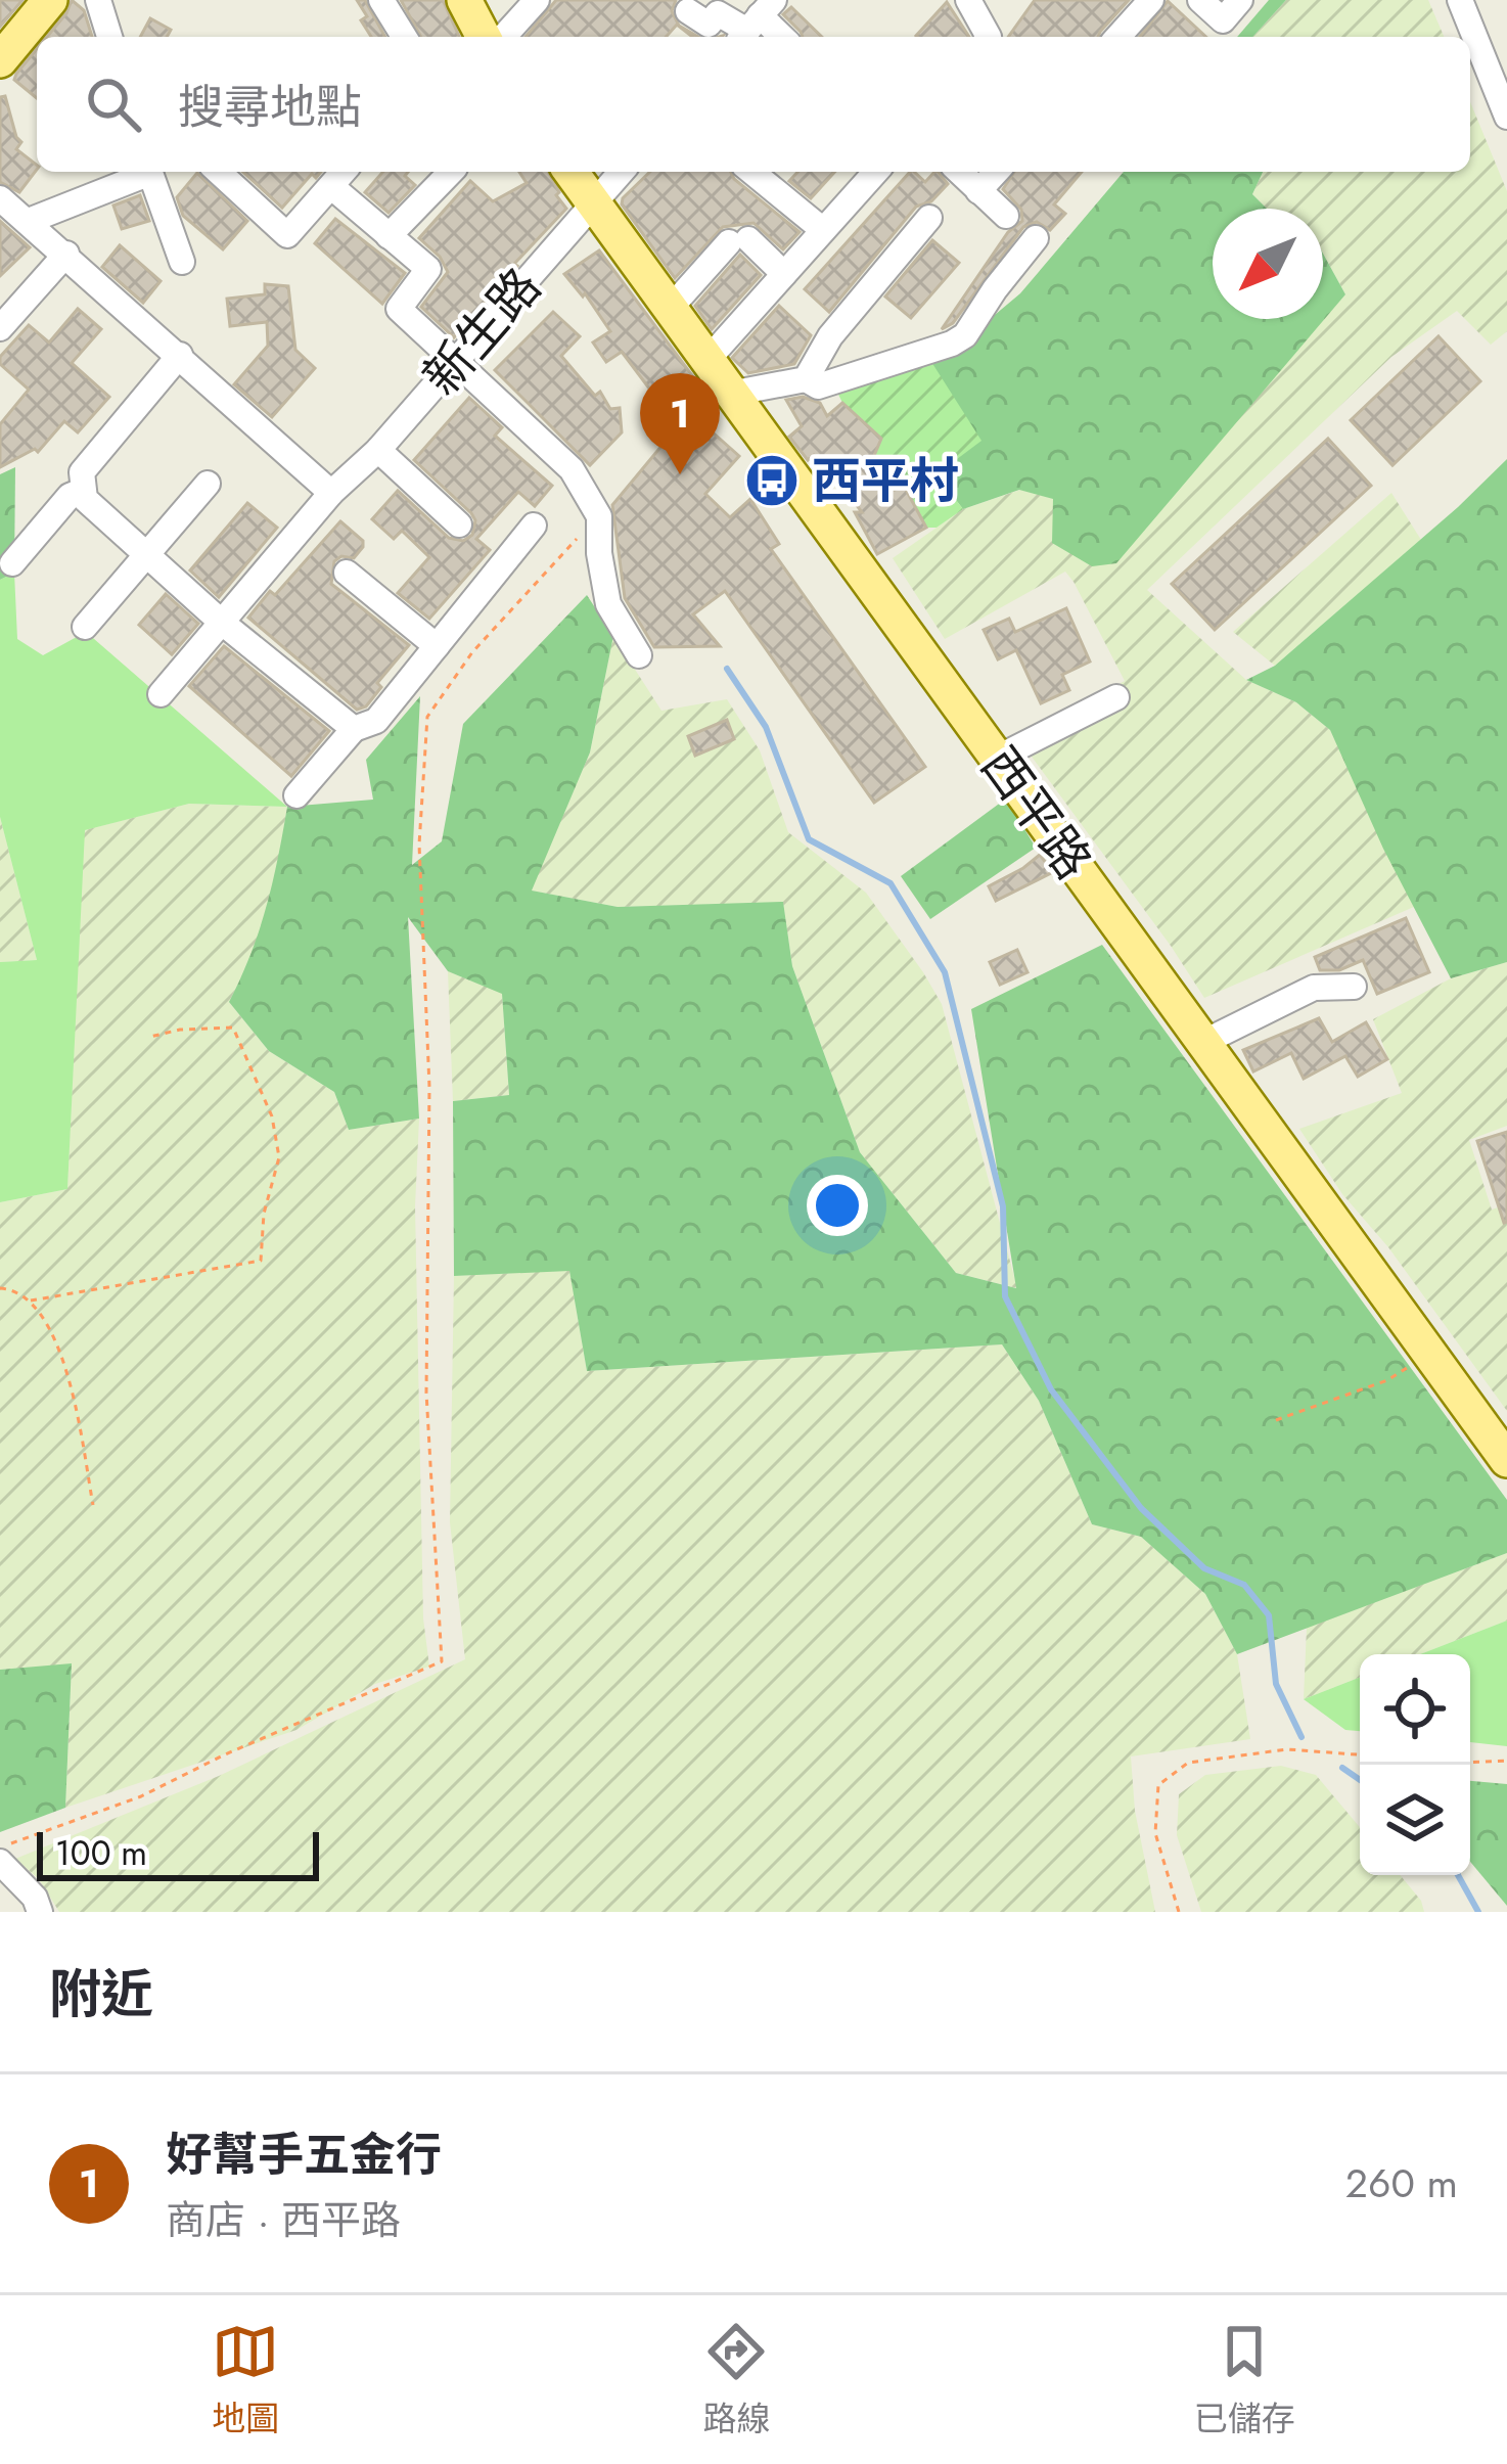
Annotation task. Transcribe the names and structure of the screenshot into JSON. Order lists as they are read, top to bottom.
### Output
{
  "streets": {
    "main road": ["西平路"],
    "street": ["新生路"]
  },
  "crossings": [
    ["新生路", "西平路"]
  ],
  "places": {
    "bus stop": ["西平村"]
  },
  "scale_bar": "100 m",
  "north": "bottom left",
  "page": {
    "search": "搜尋地點",
    "pins": "1",
    "scale": "100 m",
    "heading": "附近",
    "list": [
      {
        "mark": "1",
        "name": "好幫手五金行",
        "note": "商店 · 西平路",
        "value": "260 m"
      }
    ],
    "nav": ["地圖", "路線", "已儲存"]
  }
}
